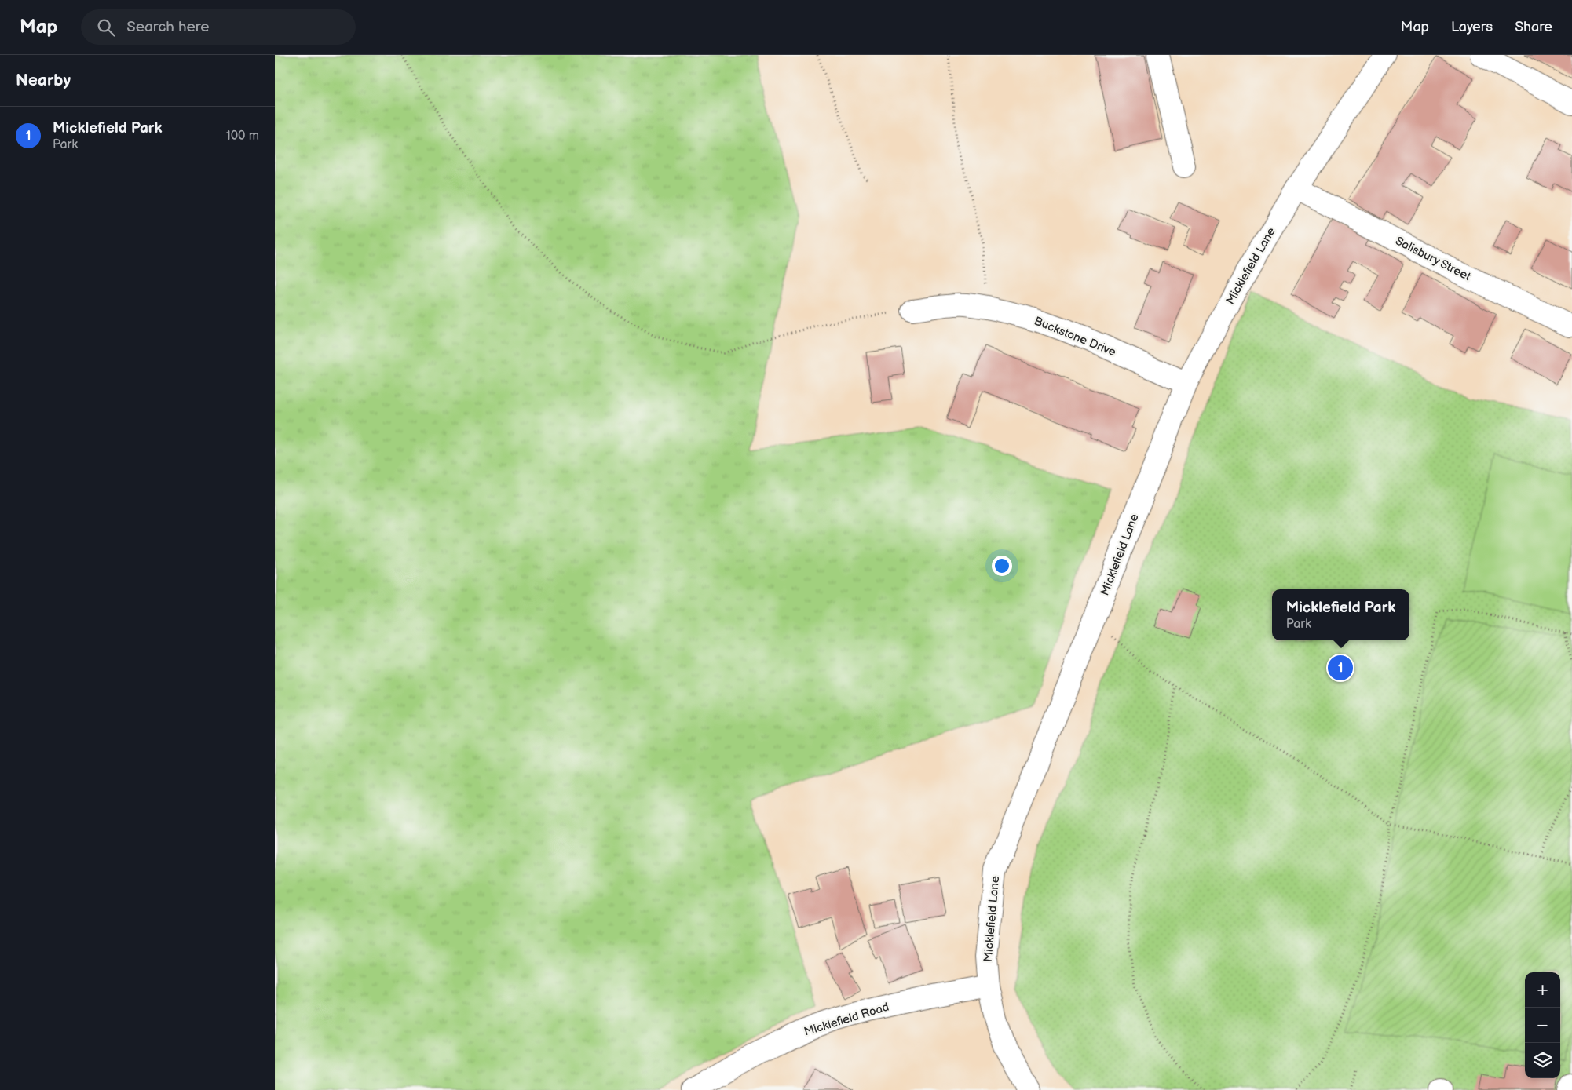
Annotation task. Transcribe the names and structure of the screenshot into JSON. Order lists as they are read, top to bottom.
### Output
{
  "streets": {
    "main road": [
      "Salisbury Street",
      "Micklefield Lane",
      "Buckstone Drive",
      "Micklefield Road"
    ]
  },
  "crossings": [
    ["Salisbury Street", "Micklefield Lane"],
    ["Micklefield Lane", "Buckstone Drive"],
    ["Micklefield Lane", "Micklefield Road"]
  ],
  "page": {
    "header": "Map",
    "search": "Search here",
    "nav": ["Map", "Layers", "Share"],
    "heading": "Nearby",
    "list": [
      {
        "mark": "1",
        "name": "Micklefield Park",
        "note": "Park",
        "value": "100 m"
      }
    ],
    "popup": ["Micklefield Park", "Park"],
    "pins": "1",
    "map_buttons": ["+", "−"]
  }
}
